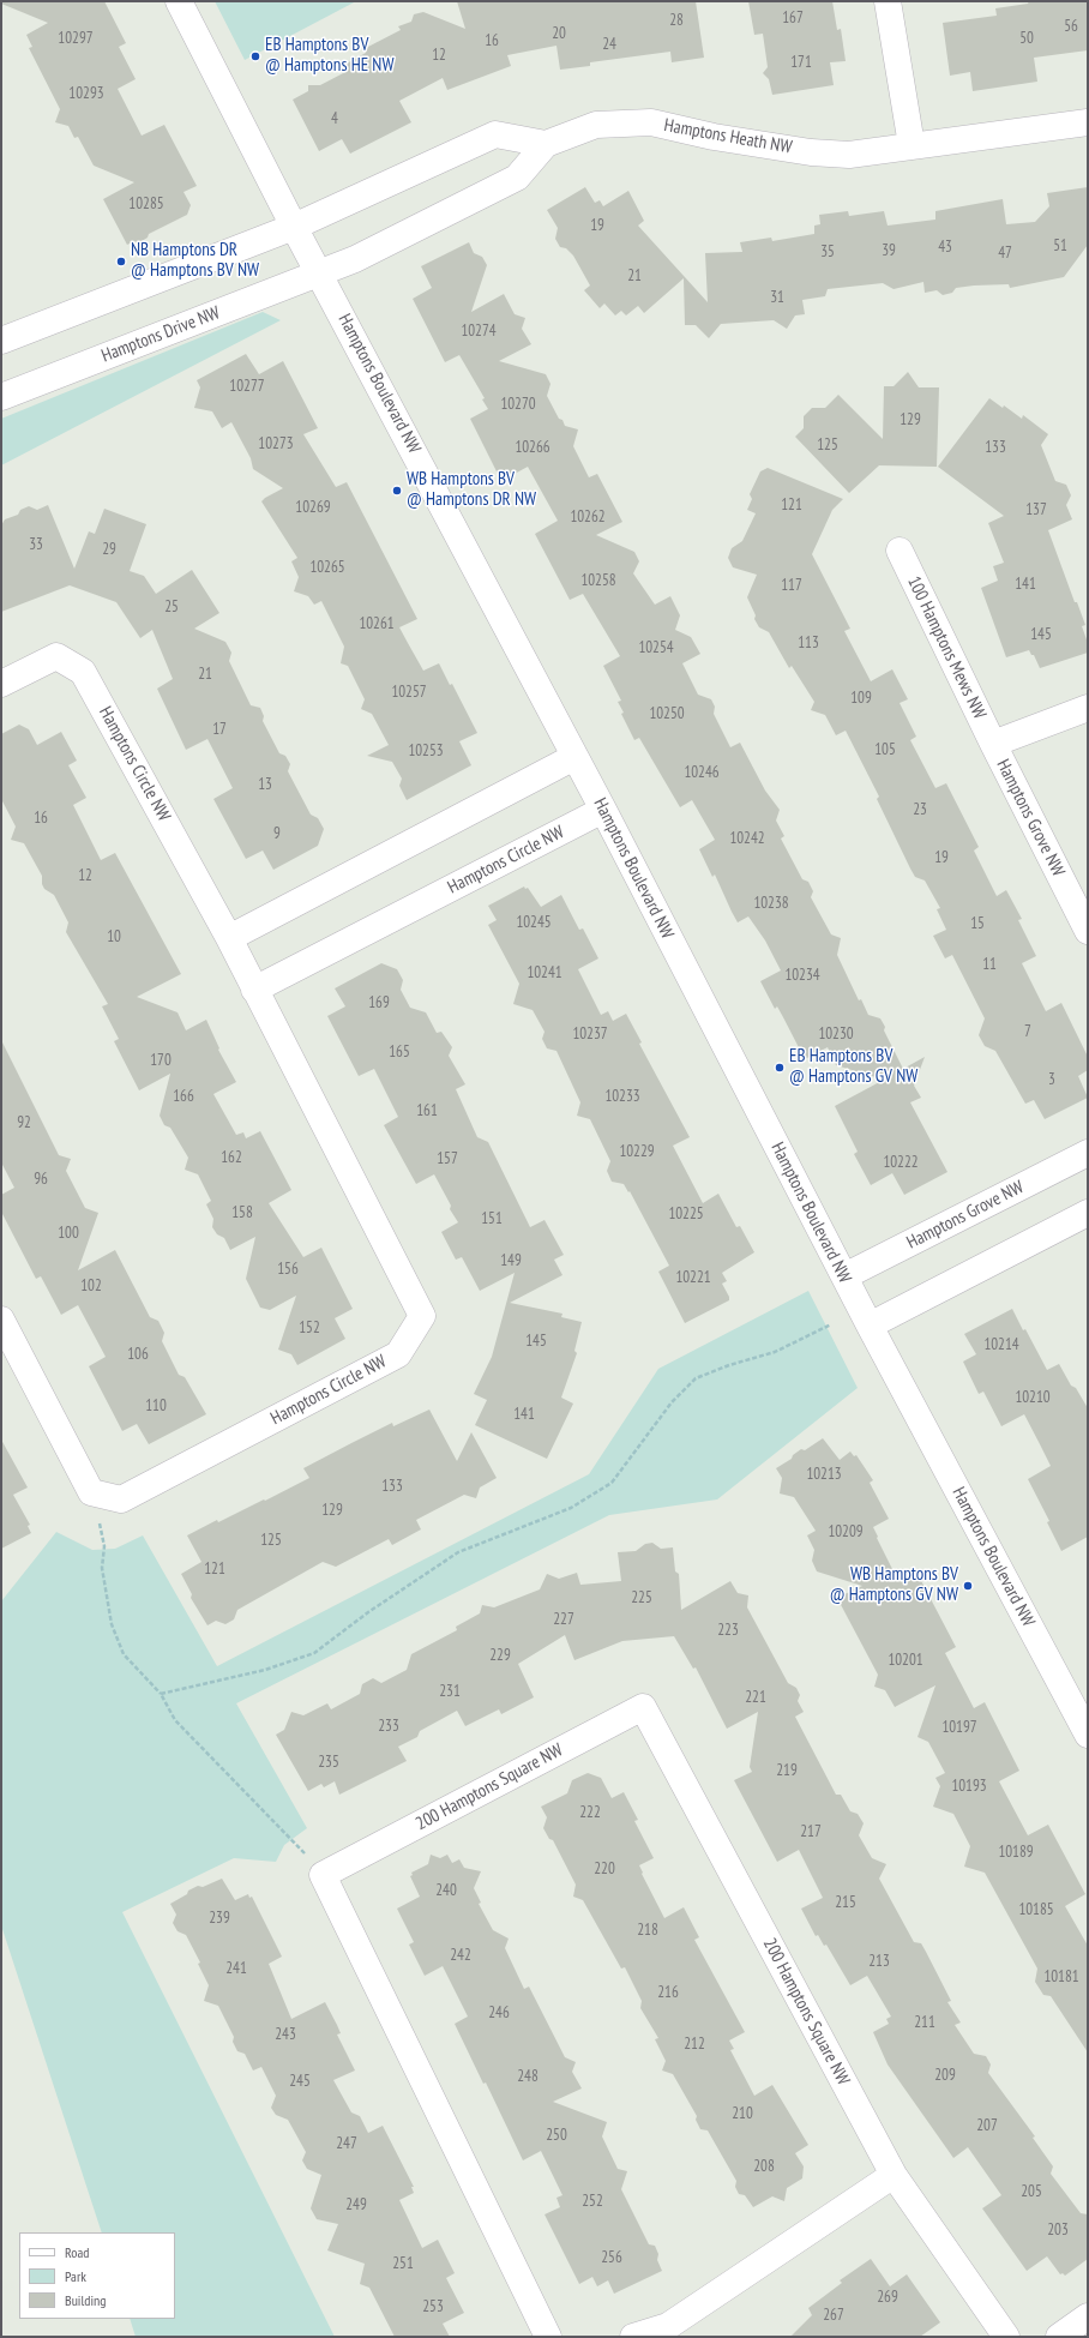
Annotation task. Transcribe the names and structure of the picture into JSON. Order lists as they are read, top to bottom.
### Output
{
  "streets": {
    "street": [
      "Hamptons Heath NW",
      "Hamptons Drive NW",
      "Hamptons Boulevard NW",
      "100 Hamptons Mews NW",
      "Hamptons Circle NW",
      "Hamptons Grove NW",
      "200 Hamptons Square NW"
    ]
  },
  "crossings": [
    ["Hamptons Heath NW", "Hamptons Drive NW"],
    ["Hamptons Heath NW", "Hamptons Boulevard NW"],
    ["Hamptons Drive NW", "Hamptons Boulevard NW"],
    ["Hamptons Boulevard NW", "Hamptons Circle NW"],
    ["Hamptons Boulevard NW", "Hamptons Grove NW"],
    ["100 Hamptons Mews NW", "Hamptons Grove NW"]
  ],
  "places": [
    "EB Hamptons BV @ Hamptons HE NW",
    "NB Hamptons DR @ Hamptons BV NW",
    "WB Hamptons BV @ Hamptons DR NW",
    "EB Hamptons BV @ Hamptons GV NW",
    "WB Hamptons BV @ Hamptons GV NW"
  ],
  "house_numbers": [
    "167",
    "28",
    "56",
    "20",
    "10297",
    "50",
    "16",
    "24",
    "12",
    "171",
    "10293",
    "4",
    "10285",
    "19",
    "51",
    "43",
    "39",
    "35",
    "47",
    "21",
    "31",
    "10274",
    "10277",
    "10270",
    "129",
    "10273",
    "125",
    "10266",
    "133",
    "121",
    "10269",
    "137",
    "10262",
    "33",
    "29",
    "10265",
    "10258",
    "141",
    "117",
    "25",
    "10261",
    "145",
    "113",
    "10254",
    "21",
    "10257",
    "109",
    "10250",
    "17",
    "105",
    "10253",
    "10246",
    "13",
    "23",
    "16",
    "9",
    "10242",
    "19",
    "12",
    "10238",
    "10245",
    "15",
    "10",
    "11",
    "10241",
    "10234",
    "169",
    "7",
    "10237",
    "10230",
    "165",
    "170",
    "3",
    "166",
    "10233",
    "161",
    "92",
    "10229",
    "162",
    "157",
    "10222",
    "96",
    "158",
    "10225",
    "151",
    "100",
    "149",
    "156",
    "10221",
    "102",
    "152",
    "145",
    "10214",
    "106",
    "10210",
    "110",
    "141",
    "10213",
    "133",
    "129",
    "10209",
    "125",
    "121",
    "225",
    "227",
    "223",
    "229",
    "10201",
    "231",
    "221",
    "233",
    "10197",
    "235",
    "219",
    "10193",
    "222",
    "217",
    "10189",
    "220",
    "240",
    "215",
    "10185",
    "239",
    "218",
    "242",
    "213",
    "241",
    "10181",
    "216",
    "246",
    "211",
    "243",
    "212",
    "209",
    "248",
    "245",
    "210",
    "207",
    "250",
    "247",
    "208",
    "205",
    "252",
    "249",
    "203",
    "256",
    "251",
    "269",
    "253",
    "267"
  ],
  "legend": ["Road", "Park", "Building"]
}
